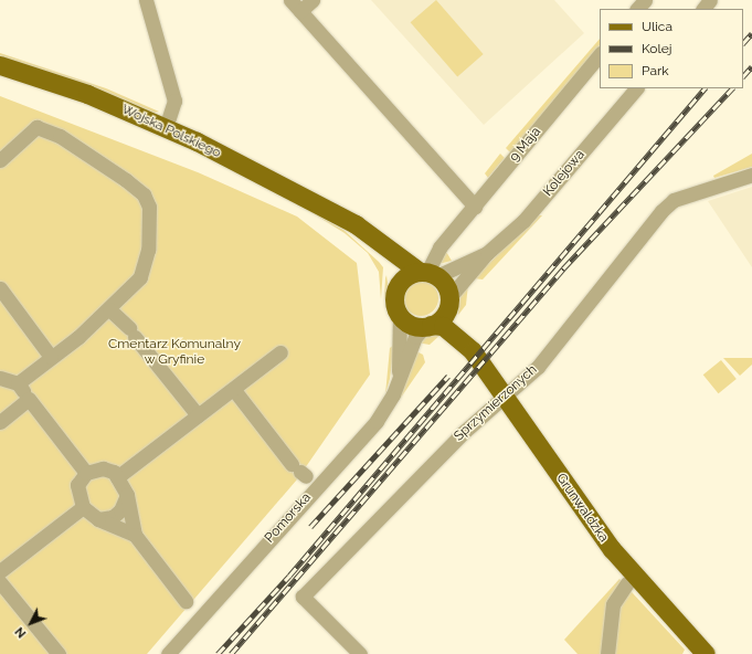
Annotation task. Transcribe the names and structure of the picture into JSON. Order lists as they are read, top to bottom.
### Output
{
  "streets": {
    "main road": ["Wojska Polskiego", "Grunwaldzka"],
    "street": [
      "9 Maja",
      "Kolejowa",
      "Sprzymierzonych",
      "Pomorska"
    ]
  },
  "crossings": [
    ["Wojska Polskiego", "9 Maja"],
    ["Wojska Polskiego", "Kolejowa"],
    ["Wojska Polskiego", "Grunwaldzka"],
    ["Wojska Polskiego", "Pomorska"],
    ["9 Maja", "Kolejowa"],
    ["9 Maja", "Grunwaldzka"],
    ["9 Maja", "Pomorska"],
    ["Kolejowa", "Grunwaldzka"],
    ["Kolejowa", "Pomorska"],
    ["Sprzymierzonych", "Grunwaldzka"],
    ["Grunwaldzka", "Pomorska"]
  ],
  "parks": ["Cmentarz Komunalny w Gryfinie"],
  "legend": ["Ulica", "Kolej", "Park"],
  "north": "bottom left"
}
